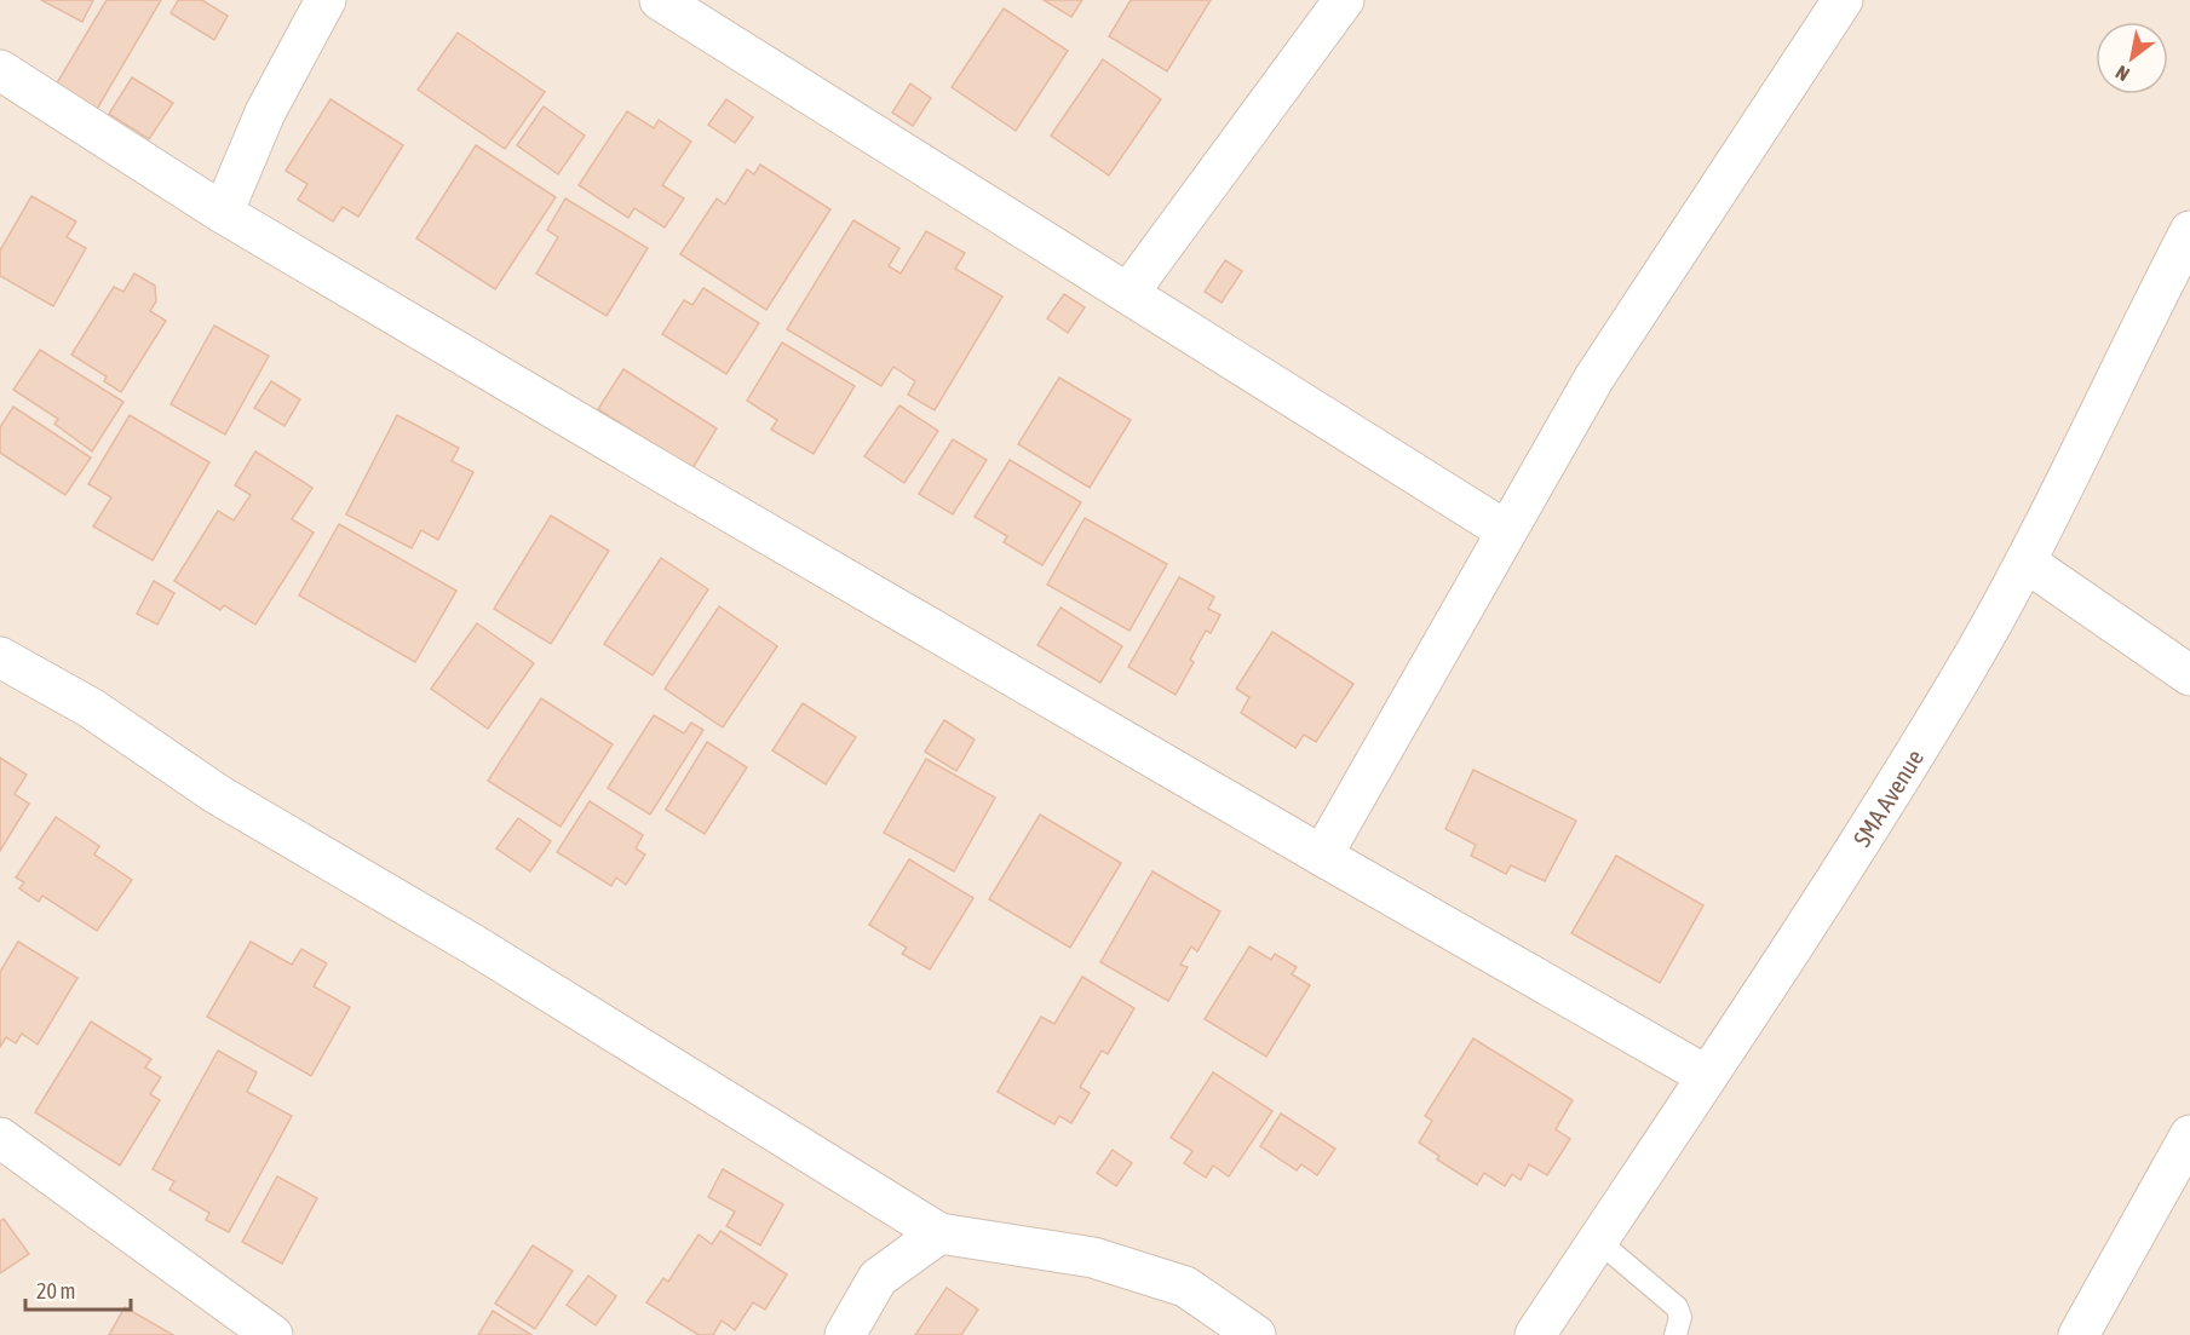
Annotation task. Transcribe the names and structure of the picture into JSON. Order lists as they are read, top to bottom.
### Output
{
  "streets": {
    "street": ["SMA Avenue"]
  },
  "scale_bar": "20 m",
  "north": "bottom left"
}
